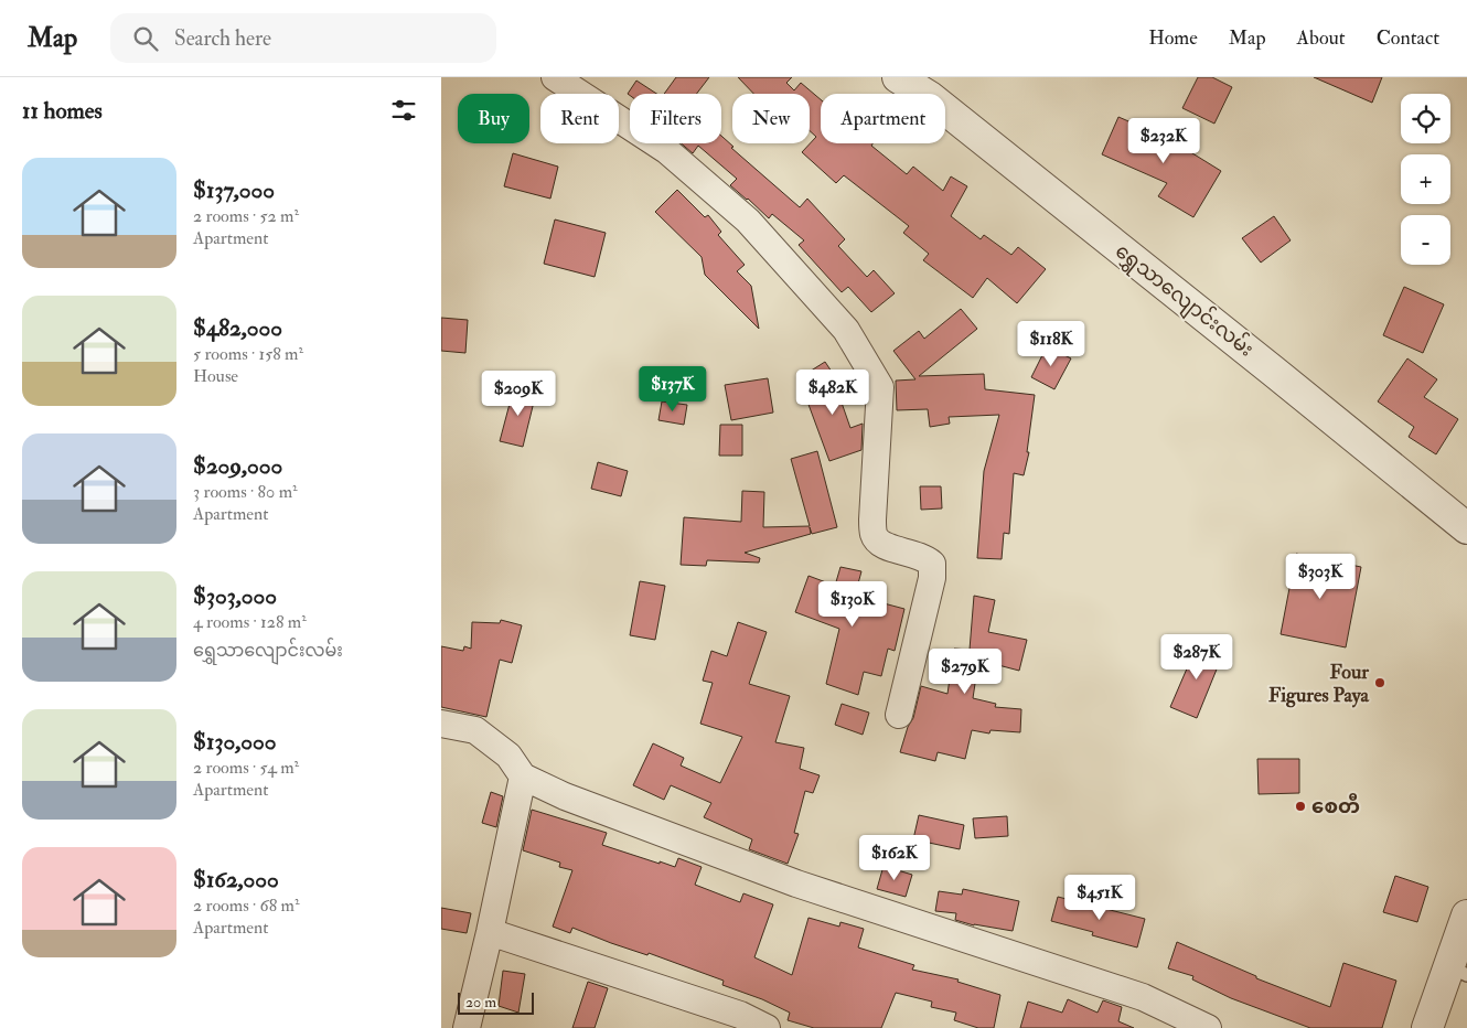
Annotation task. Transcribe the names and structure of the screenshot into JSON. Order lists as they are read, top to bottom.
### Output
{
  "streets": {
    "street": ["ရွှေသာလျောင်းလမ်း"]
  },
  "places": ["Four Figures Paya", "စေတီ"],
  "scale_bar": "20 m",
  "page": {
    "header": "Map",
    "search": "Search here",
    "nav": [
      "Home",
      "Map",
      "About",
      "Contact"
    ],
    "heading": "11 homes",
    "map_buttons": ["+", "−"],
    "chip": [
      "Buy",
      "Rent",
      "Filters",
      "New",
      "Apartment"
    ],
    "price": [
      "$232K",
      "$118K",
      "$137K",
      "$482K",
      "$209K",
      "$303K",
      "$130K",
      "$287K",
      "$279K",
      "$162K",
      "$451K"
    ],
    "list": [
      {
        "name": "$137,000",
        "note": "2 rooms · 52 m² · Apartment"
      },
      {
        "name": "$482,000",
        "note": "5 rooms · 158 m² · House"
      },
      {
        "name": "$209,000",
        "note": "3 rooms · 80 m² · Apartment"
      },
      {
        "name": "$303,000",
        "note": "4 rooms · 128 m² · ရွှေသာလျောင်းလမ်း"
      },
      {
        "name": "$130,000",
        "note": "2 rooms · 54 m² · Apartment"
      },
      {
        "name": "$162,000",
        "note": "2 rooms · 68 m² · Apartment"
      }
    ],
    "scale": "20 m"
  }
}
